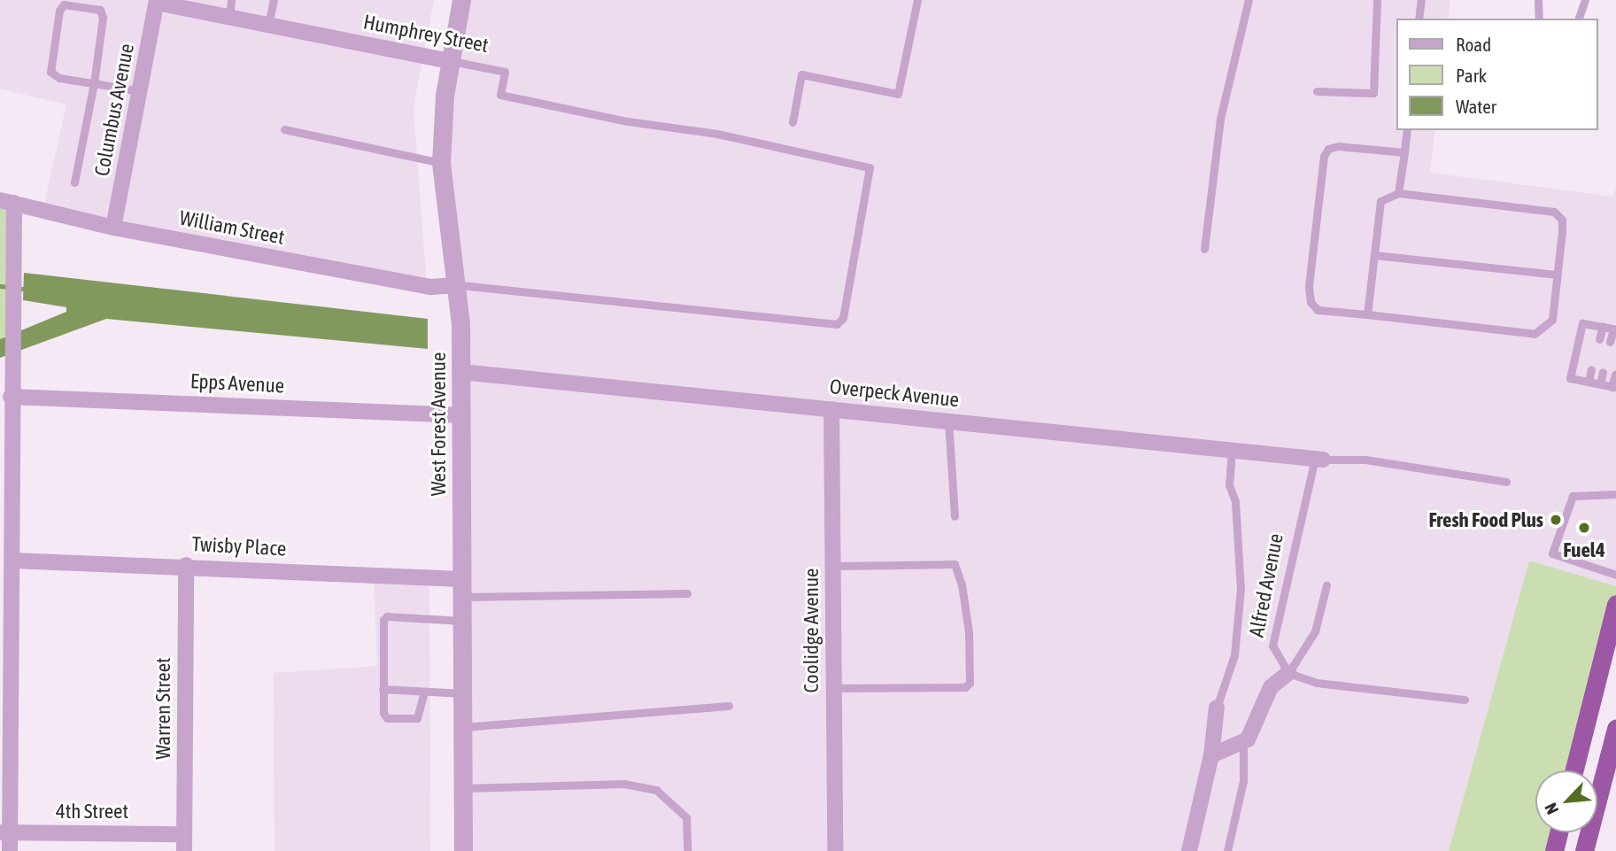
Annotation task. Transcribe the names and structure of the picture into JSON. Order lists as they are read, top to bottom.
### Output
{
  "streets": {
    "street": [
      "Humphrey Street",
      "Columbus Avenue",
      "William Street",
      "Epps Avenue",
      "Overpeck Avenue",
      "West Forest Avenue",
      "Twisby Place",
      "Coolidge Avenue",
      "Warren Street",
      "4th Street"
    ],
    "lane": ["Alfred Avenue"]
  },
  "crossings": [
    ["Humphrey Street", "Columbus Avenue"],
    ["Humphrey Street", "William Street"],
    ["Humphrey Street", "West Forest Avenue"],
    ["Columbus Avenue", "William Street"],
    ["William Street", "West Forest Avenue"],
    ["Epps Avenue", "West Forest Avenue"],
    ["Overpeck Avenue", "West Forest Avenue"],
    ["Overpeck Avenue", "Alfred Avenue"],
    ["Overpeck Avenue", "Coolidge Avenue"],
    ["West Forest Avenue", "Twisby Place"],
    ["Twisby Place", "Warren Street"],
    ["Warren Street", "4th Street"]
  ],
  "places": ["Fresh Food Plus", "Fuel4"],
  "legend": ["Road", "Park", "Water"],
  "north": "bottom left"
}
